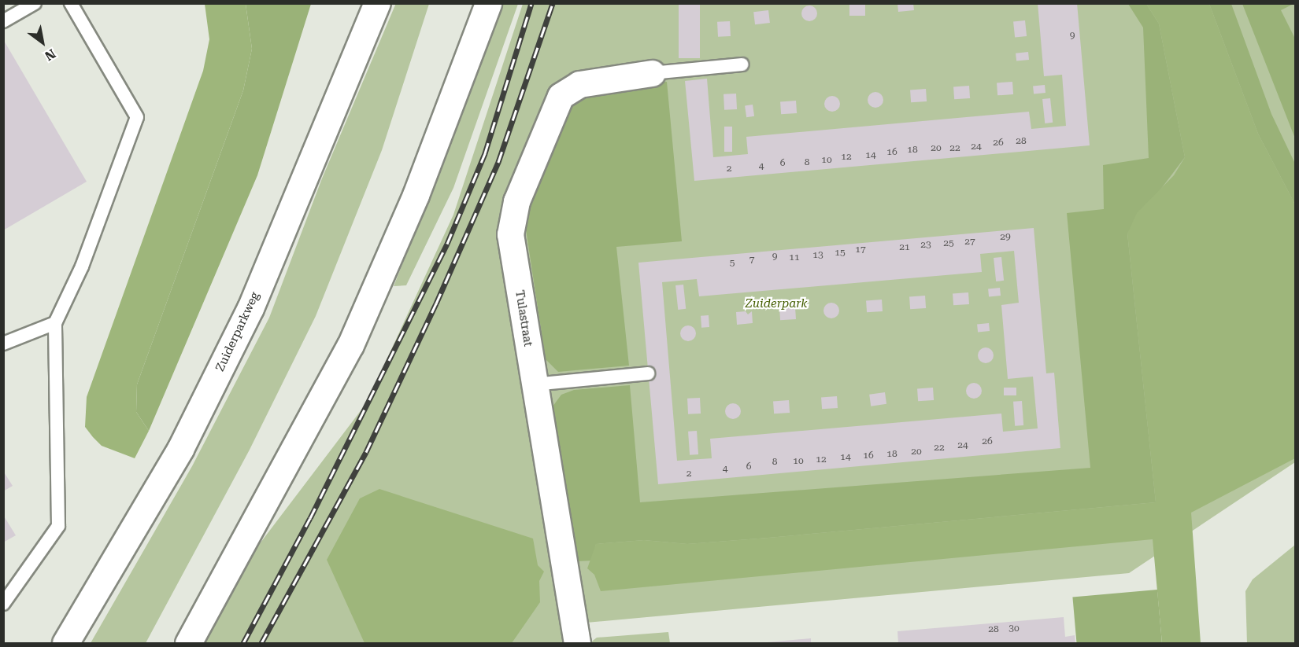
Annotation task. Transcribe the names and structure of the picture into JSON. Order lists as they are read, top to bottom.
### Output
{
  "streets": {
    "main road": ["Tulastraat", "Zuiderparkweg"]
  },
  "parks": ["Zuiderpark"],
  "house_numbers": [
    "9",
    "28",
    "26",
    "24",
    "20",
    "22",
    "18",
    "16",
    "14",
    "12",
    "10",
    "8",
    "6",
    "4",
    "2",
    "29",
    "27",
    "25",
    "23",
    "21",
    "17",
    "15",
    "13",
    "9",
    "11",
    "7",
    "5",
    "26",
    "24",
    "22",
    "20",
    "18",
    "16",
    "14",
    "12",
    "10",
    "8",
    "6",
    "4",
    "2",
    "30",
    "28"
  ],
  "north": "bottom right"
}
